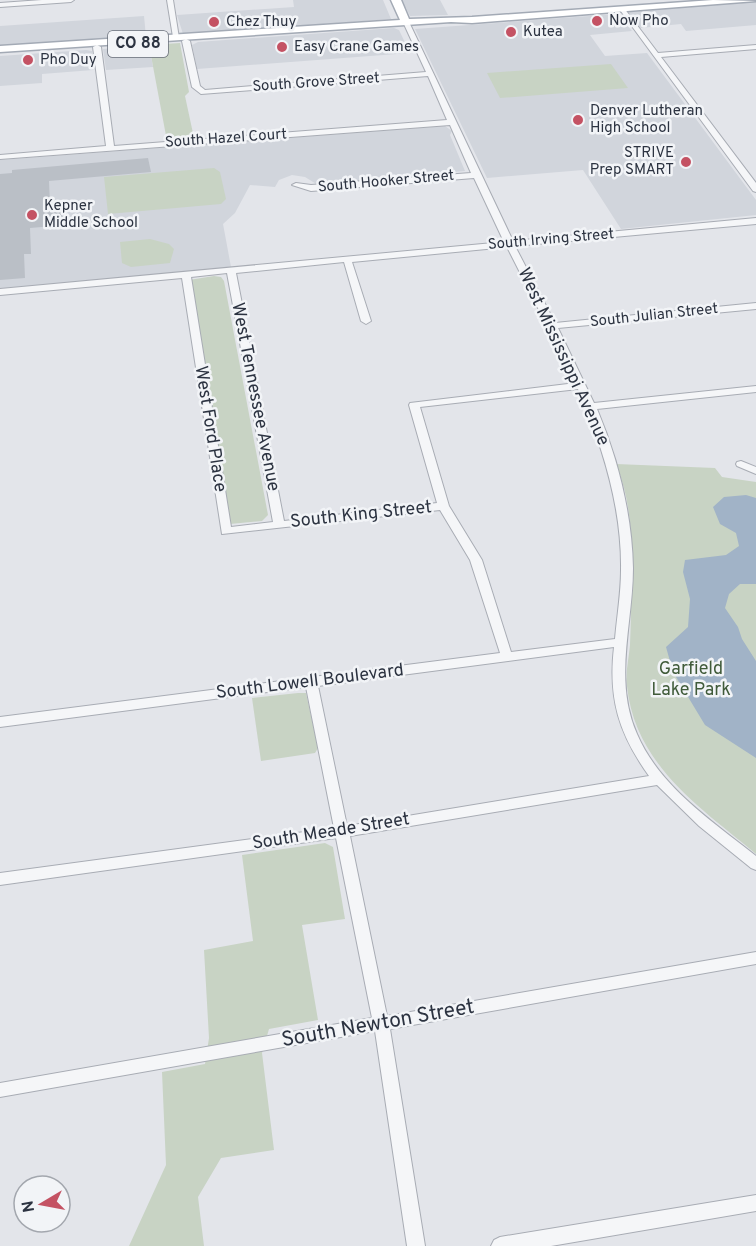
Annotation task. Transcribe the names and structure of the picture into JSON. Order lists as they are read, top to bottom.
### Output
{
  "streets": {
    "main road": ["CO 88", "West Mississippi Avenue"],
    "street": [
      "South Grove Street",
      "South Hazel Court",
      "South Hooker Street",
      "South Irving Street",
      "South Julian Street",
      "West Tennessee Avenue",
      "West Ford Place",
      "South King Street",
      "South Lowell Boulevard",
      "South Meade Street",
      "South Newton Street"
    ]
  },
  "crossings": [
    ["CO 88", "South Grove Street"],
    ["CO 88", "West Mississippi Avenue"],
    ["South Grove Street", "West Mississippi Avenue"],
    ["South Hazel Court", "West Mississippi Avenue"],
    ["South Hooker Street", "West Mississippi Avenue"],
    ["South Irving Street", "West Mississippi Avenue"],
    ["South Irving Street", "West Tennessee Avenue"],
    ["South Irving Street", "West Ford Place"],
    ["South Julian Street", "West Mississippi Avenue"],
    ["West Mississippi Avenue", "South Lowell Boulevard"],
    ["West Mississippi Avenue", "South Meade Street"],
    ["West Tennessee Avenue", "West Ford Place"],
    ["West Tennessee Avenue", "South King Street"],
    ["West Ford Place", "South King Street"]
  ],
  "parks": ["Garfield Lake Park"],
  "places": [
    "Now Pho",
    "Chez Thuy",
    "Kutea",
    "Easy Crane Games",
    "Pho Duy",
    "Denver Lutheran High School",
    "STRIVE Prep SMART",
    "Kepner Middle School"
  ],
  "north": "left"
}
